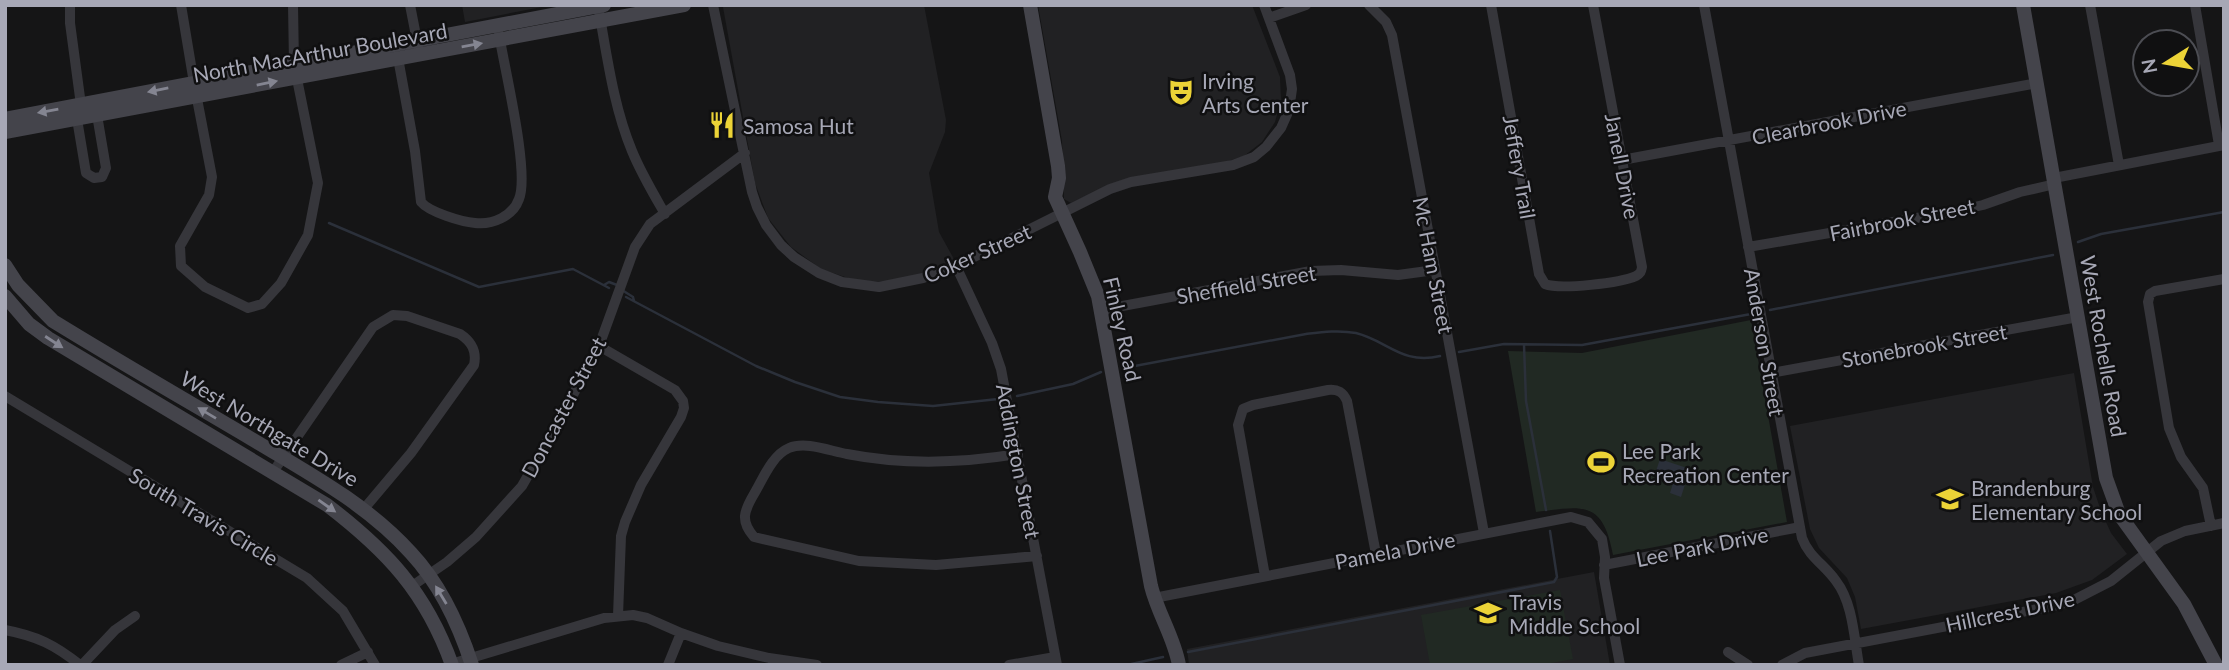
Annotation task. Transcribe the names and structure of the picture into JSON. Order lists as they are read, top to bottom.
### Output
{
  "streets": {
    "main road": [
      "North MacArthur Boulevard",
      "Finley Road",
      "West Rochelle Road",
      "West Northgate Drive"
    ],
    "street": [
      "Clearbrook Drive",
      "Janell Drive",
      "Jeffery Trail",
      "Fairbrook Street",
      "Coker Street",
      "Mc Ham Street",
      "Sheffield Street",
      "Anderson Street",
      "Stonebrook Street",
      "Doncaster Street",
      "Addington Street",
      "South Travis Circle",
      "Lee Park Drive",
      "Pamela Drive",
      "Hillcrest Drive"
    ]
  },
  "crossings": [
    ["Clearbrook Drive", "Janell Drive"],
    ["Clearbrook Drive", "Anderson Street"],
    ["Clearbrook Drive", "West Rochelle Road"],
    ["Janell Drive", "Jeffery Trail"],
    ["Fairbrook Street", "Anderson Street"],
    ["Fairbrook Street", "West Rochelle Road"],
    ["Coker Street", "Finley Road"],
    ["Coker Street", "Doncaster Street"],
    ["Coker Street", "Addington Street"],
    ["Mc Ham Street", "Sheffield Street"],
    ["Mc Ham Street", "Pamela Drive"],
    ["Sheffield Street", "Finley Road"],
    ["Finley Road", "Pamela Drive"],
    ["Anderson Street", "Stonebrook Street"],
    ["Anderson Street", "Lee Park Drive"],
    ["Anderson Street", "Hillcrest Drive"],
    ["Stonebrook Street", "West Rochelle Road"],
    ["West Rochelle Road", "Hillcrest Drive"],
    ["Doncaster Street", "West Northgate Drive"],
    ["Lee Park Drive", "Pamela Drive"]
  ],
  "places": {
    "theatre": ["Irving Arts Center"],
    "restaurant": ["Samosa Hut"],
    "sports": ["Lee Park Recreation Center"],
    "school or university": ["Brandenburg Elementary School", "Travis Middle School"]
  },
  "north": "left"
}
